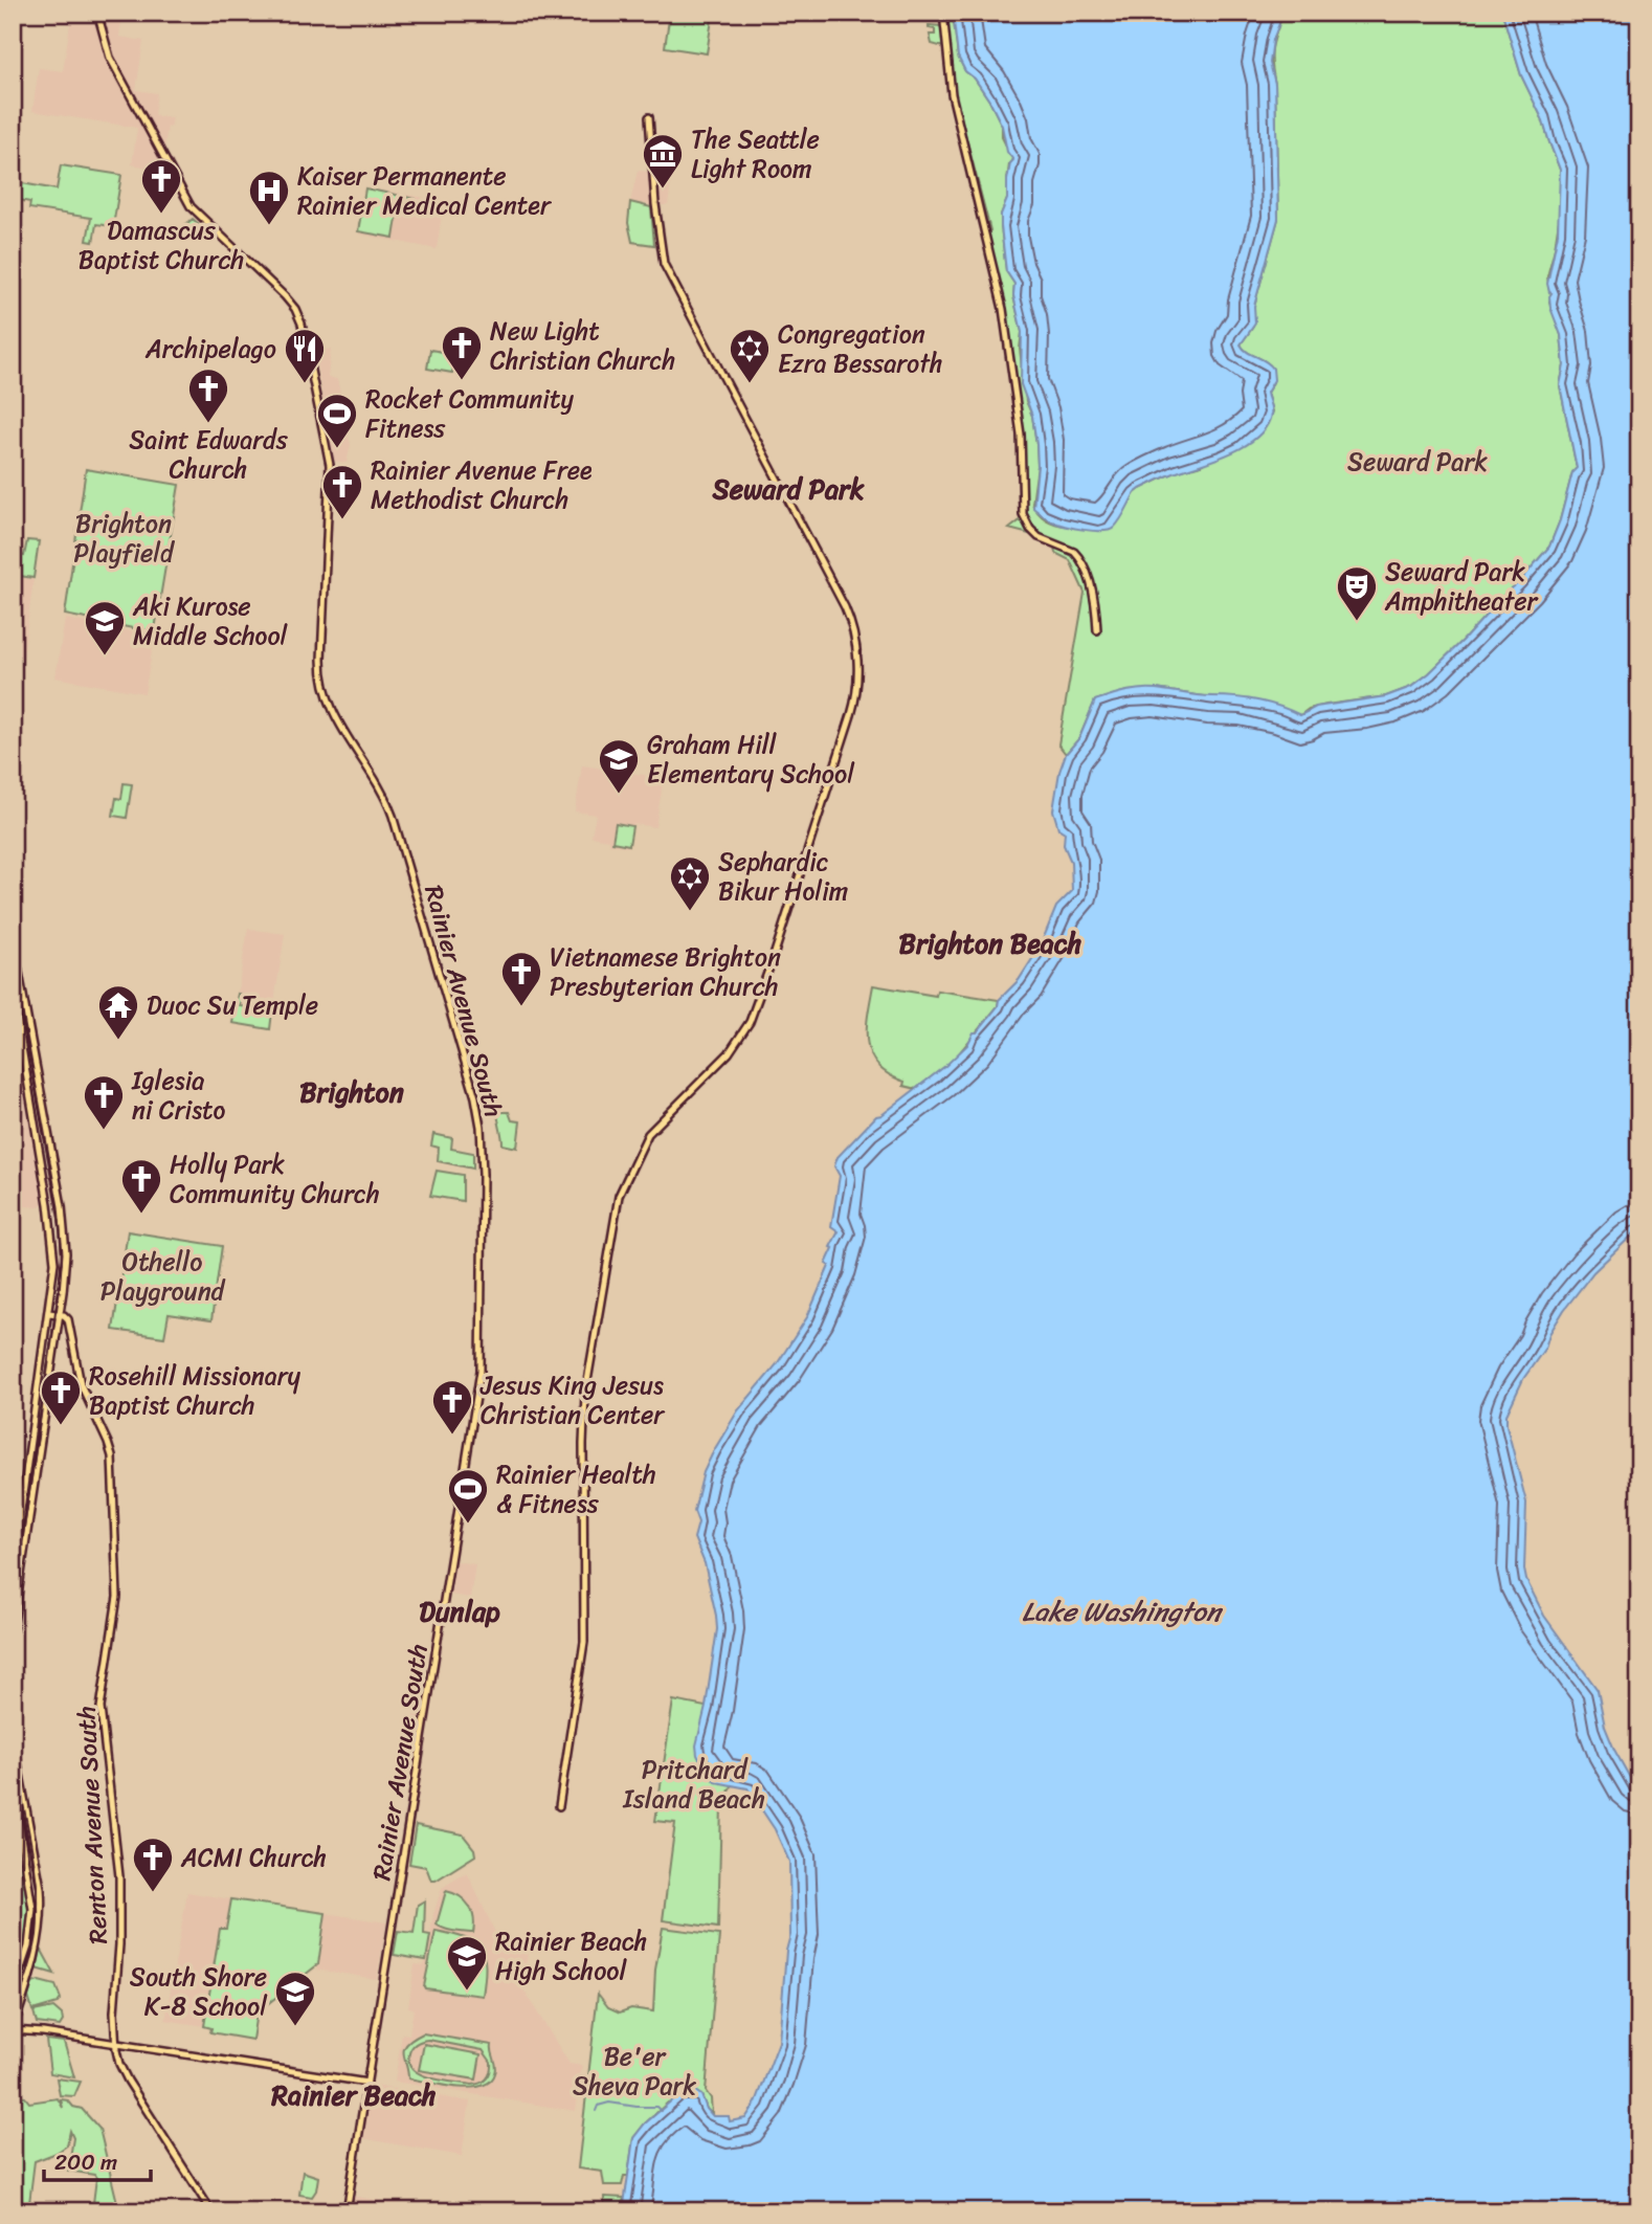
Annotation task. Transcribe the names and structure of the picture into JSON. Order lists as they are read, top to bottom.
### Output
{
  "streets": {
    "main road": ["Rainier Avenue South", "Renton Avenue South"]
  },
  "districts": [
    "Seward Park",
    "Brighton Beach",
    "Brighton",
    "Dunlap",
    "Rainier Beach"
  ],
  "water": ["Lake Washington"],
  "parks": [
    "Seward Park",
    "Brighton Playfield",
    "Othello Playground",
    "Pritchard Island Beach",
    "Be'er Sheva Park"
  ],
  "places": {
    "museum": ["The Seattle Light Room"],
    "church": [
      "Damascus Baptist Church",
      "New Light Christian Church",
      "Saint Edwards Church",
      "Rainier Avenue Free Methodist Church",
      "Vietnamese Brighton Presbyterian Church",
      "Iglesia ni Cristo",
      "Holly Park Community Church",
      "Rosehill Missionary Baptist Church",
      "Jesus King Jesus Christian Center",
      "ACMI Church"
    ],
    "hospital": ["Kaiser Permanente Rainier Medical Center"],
    "restaurant": ["Archipelago"],
    "synagogue": ["Congregation Ezra Bessaroth", "Sephardic Bikur Holim"],
    "sports": ["Rocket Community Fitness", "Rainier Health & Fitness"],
    "theatre": ["Seward Park Amphitheater"],
    "school or university": [
      "Aki Kurose Middle School",
      "Graham Hill Elementary School",
      "Rainier Beach High School",
      "South Shore K-8 School"
    ],
    "temple": ["Duoc Su Temple"]
  },
  "scale_bar": "200 m"
}
